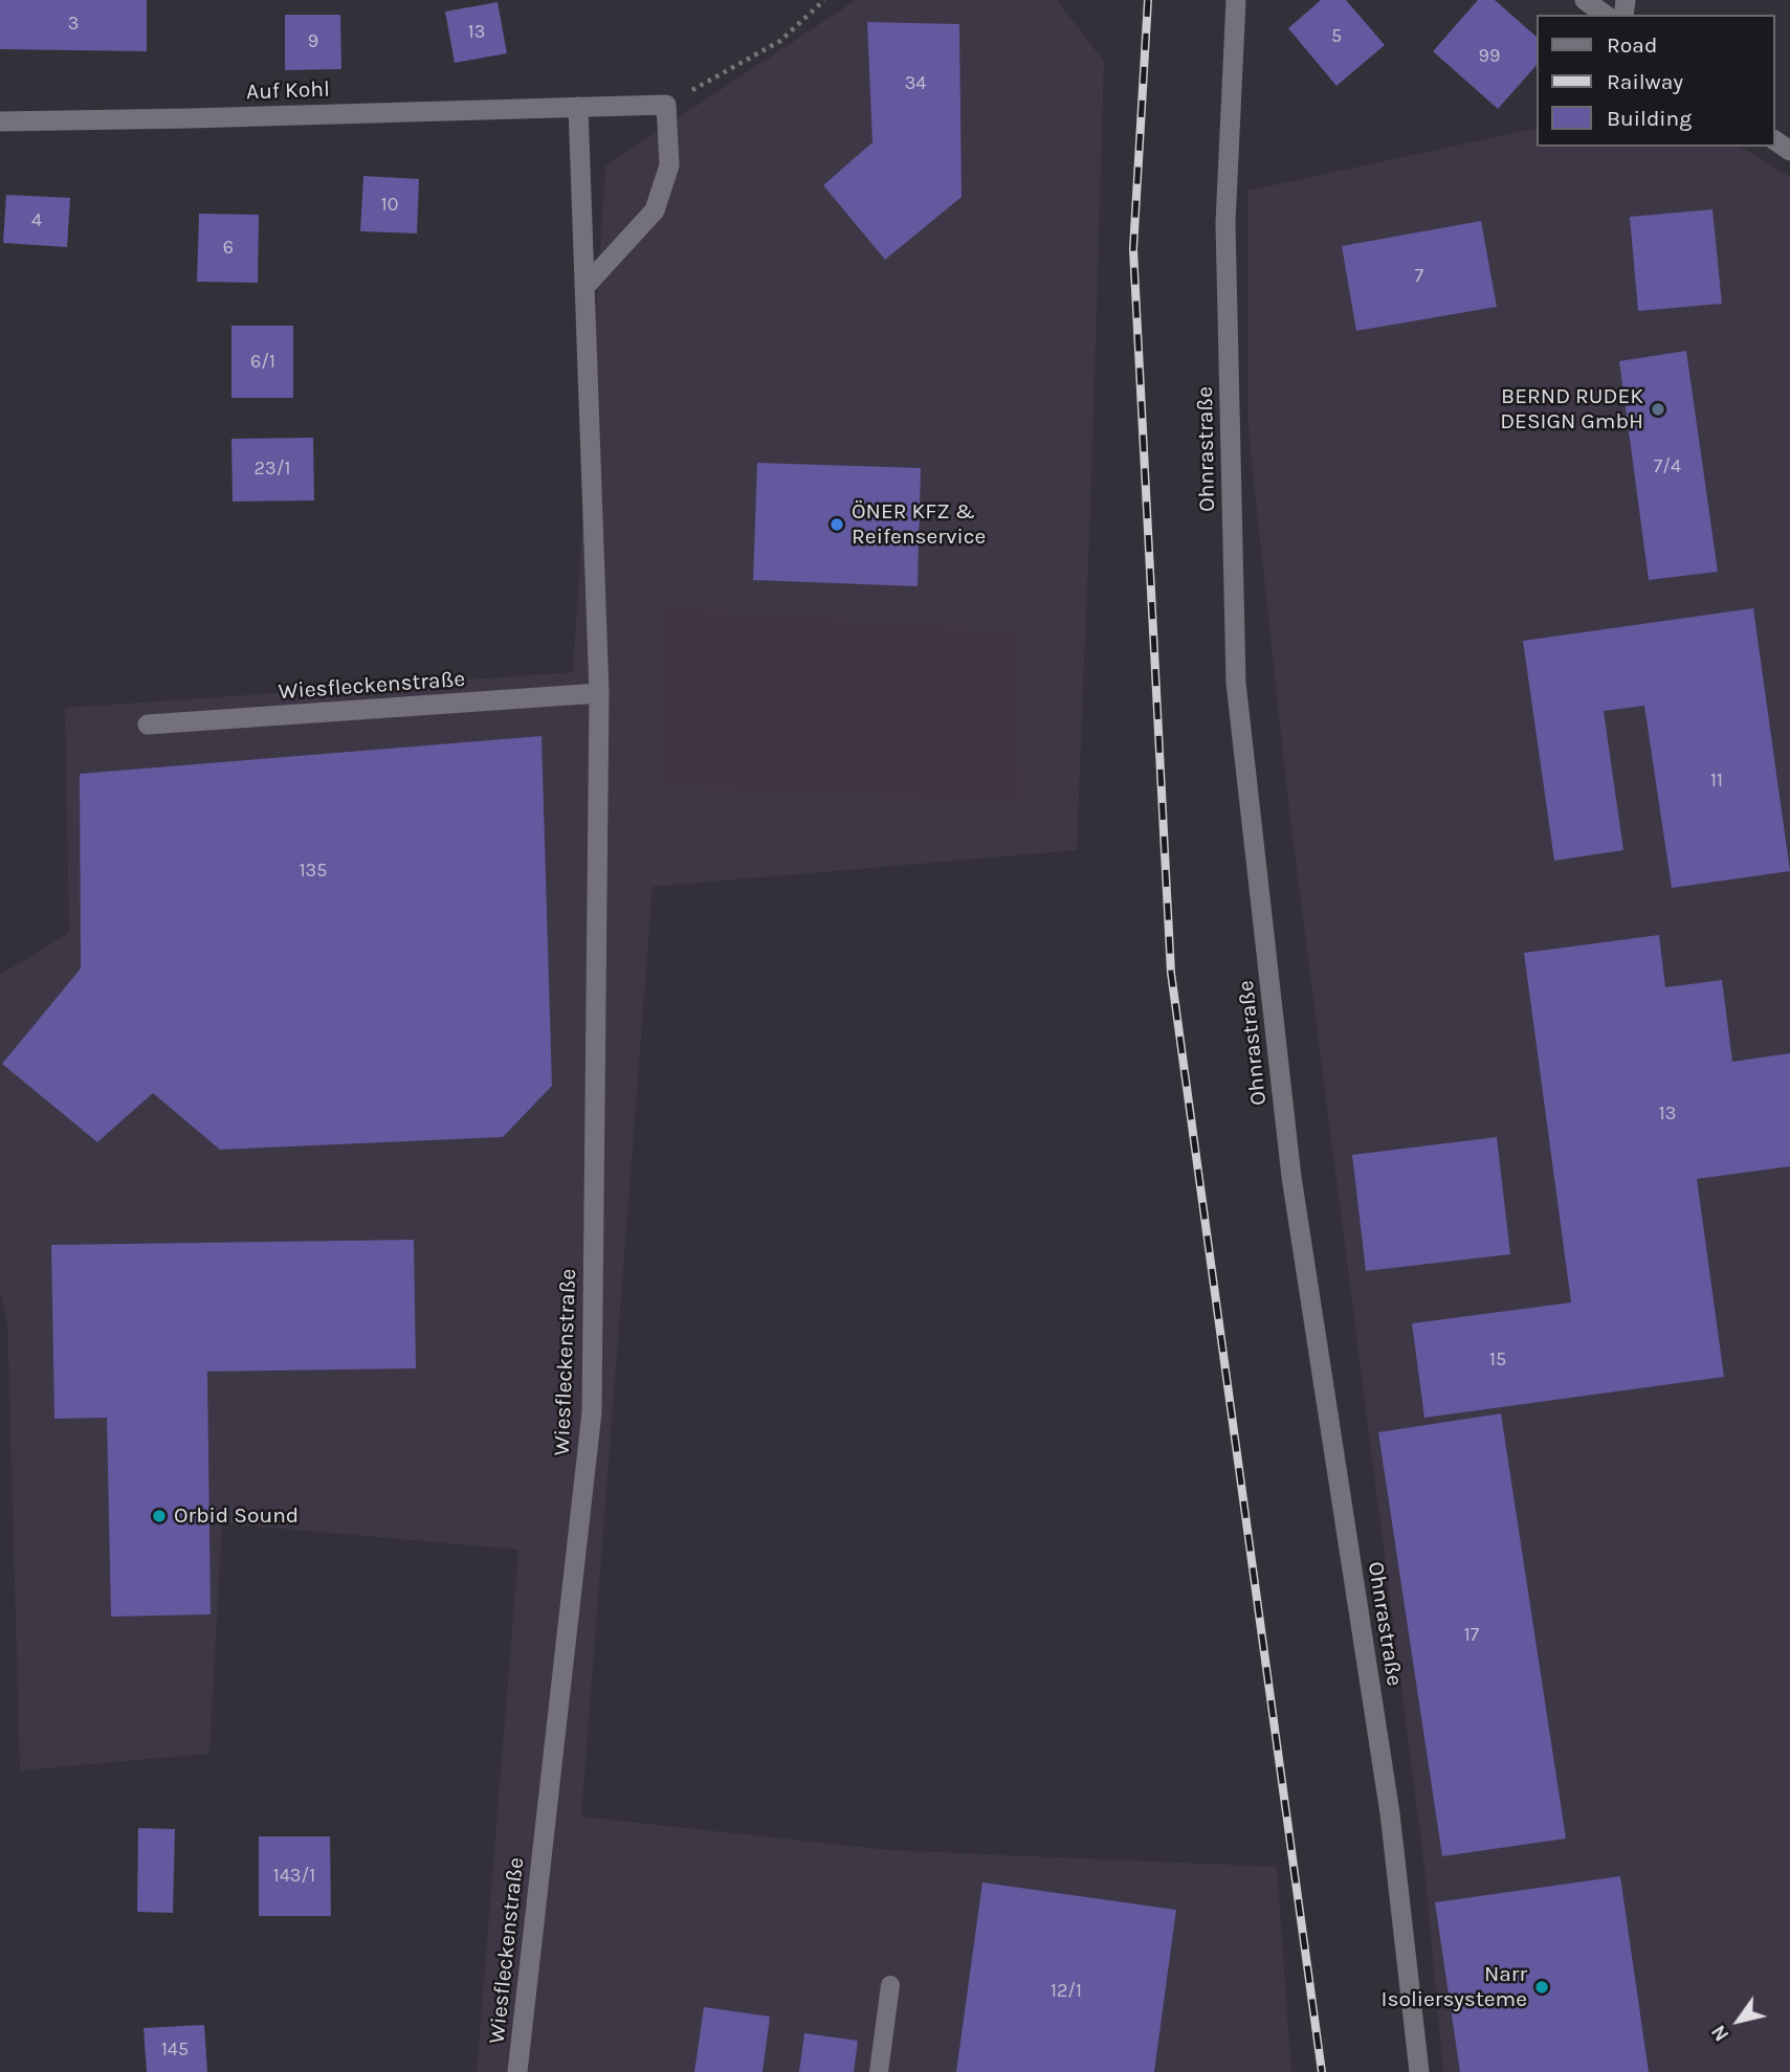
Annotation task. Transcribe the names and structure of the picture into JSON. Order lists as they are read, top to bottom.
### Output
{
  "streets": {
    "street": ["Auf Kohl", "Ohnrastraße", "Wiesfleckenstraße"]
  },
  "crossings": [
    ["Auf Kohl", "Wiesfleckenstraße"]
  ],
  "places": [
    "BERND RUDEK DESIGN GmbH",
    "ÖNER KFZ & Reifenservice",
    "Orbid Sound",
    "Narr Isoliersysteme"
  ],
  "house_numbers": [
    "3",
    "13",
    "5",
    "9",
    "99",
    "34",
    "10",
    "4",
    "6",
    "7",
    "6/1",
    "7/4",
    "23/1",
    "11",
    "135",
    "13",
    "15",
    "17",
    "143/1",
    "12/1",
    "145"
  ],
  "legend": ["Road", "Railway", "Building"],
  "north": "bottom left"
}
